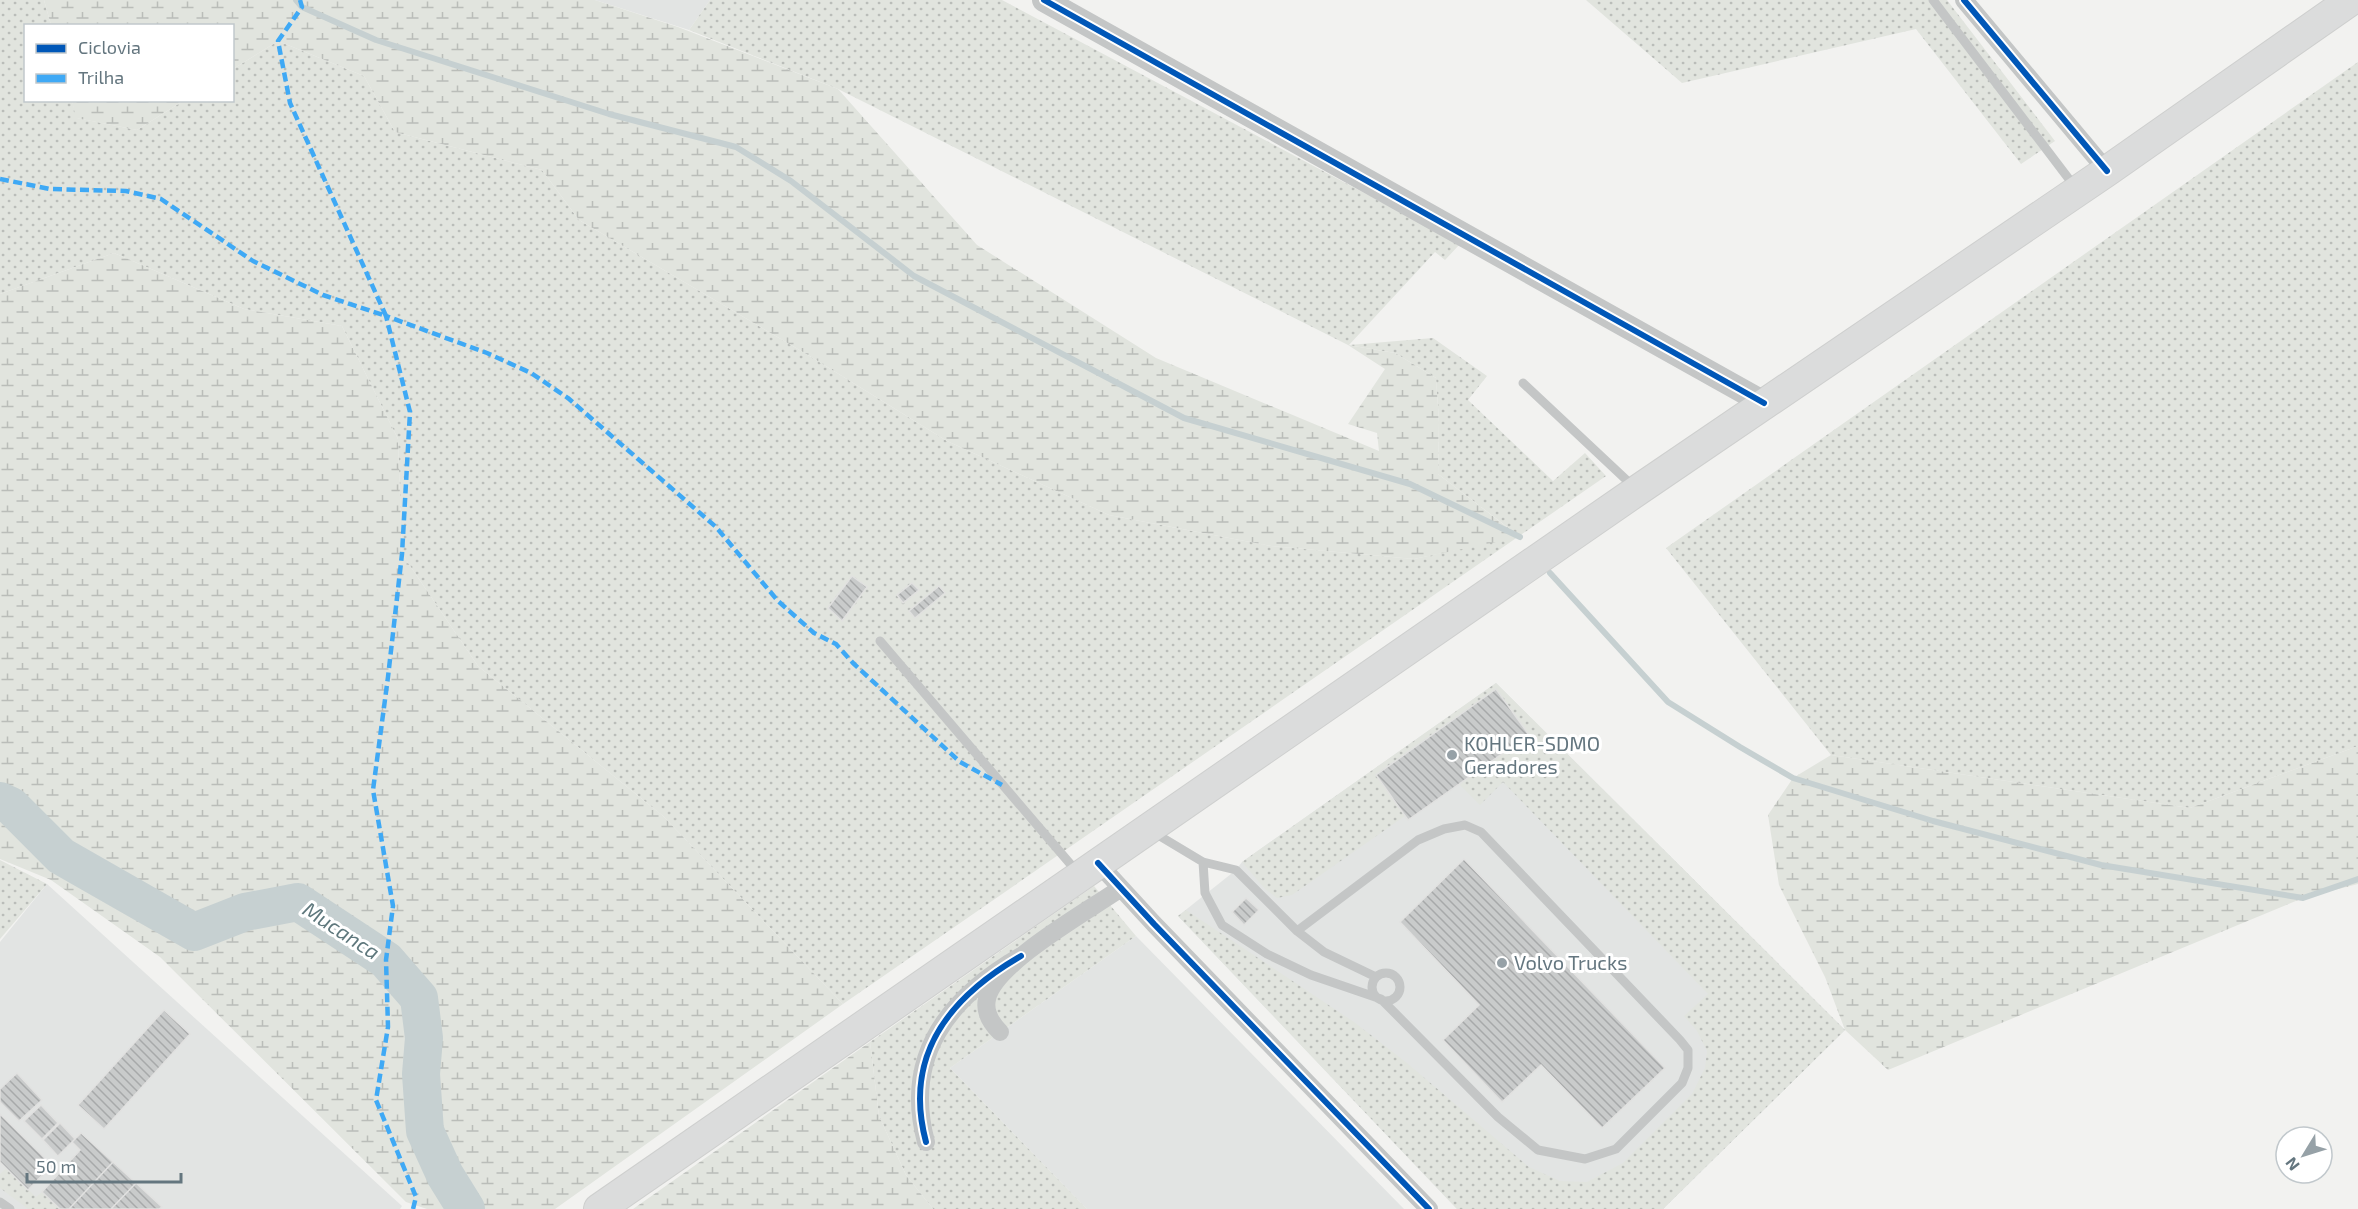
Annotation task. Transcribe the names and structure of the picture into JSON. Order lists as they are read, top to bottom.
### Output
{
  "water": ["Mucanca"],
  "places": ["KOHLER-SDMO Geradores", "Volvo Trucks"],
  "legend": ["Ciclovia", "Trilha"],
  "scale_bar": "50 m",
  "north": "bottom left"
}
